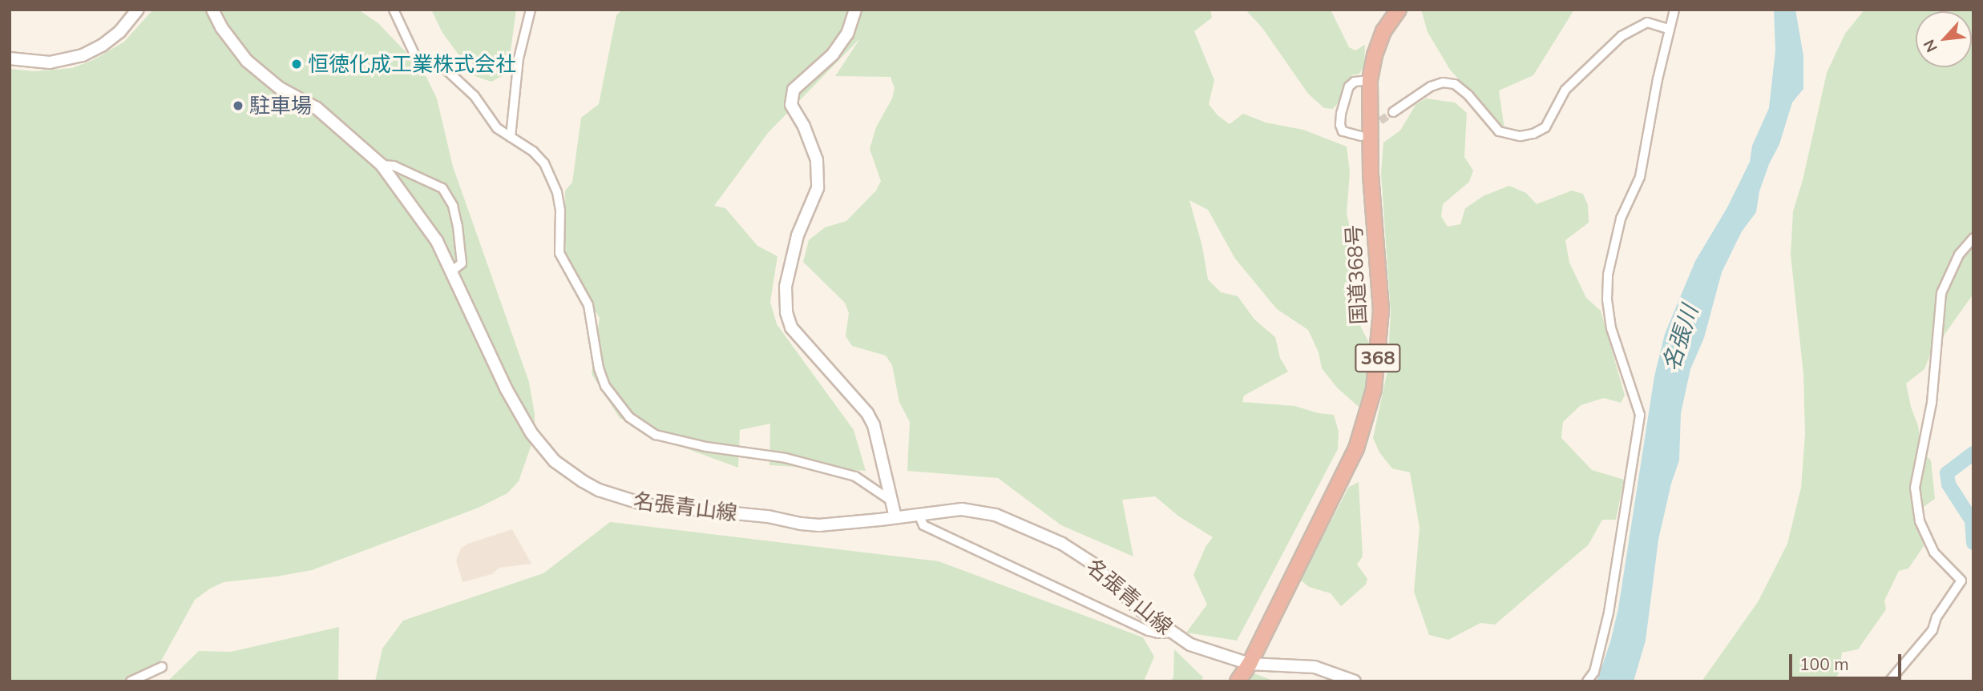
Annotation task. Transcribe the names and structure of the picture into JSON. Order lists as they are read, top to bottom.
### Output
{
  "streets": {
    "highway": ["国道368号", "368"],
    "main road": ["名張青山線"]
  },
  "crossings": [
    ["国道368号", "名張青山線"]
  ],
  "water": ["名張川"],
  "places": ["恒徳化成工業株式会社", "駐車場"],
  "scale_bar": "100 m",
  "north": "bottom left"
}
